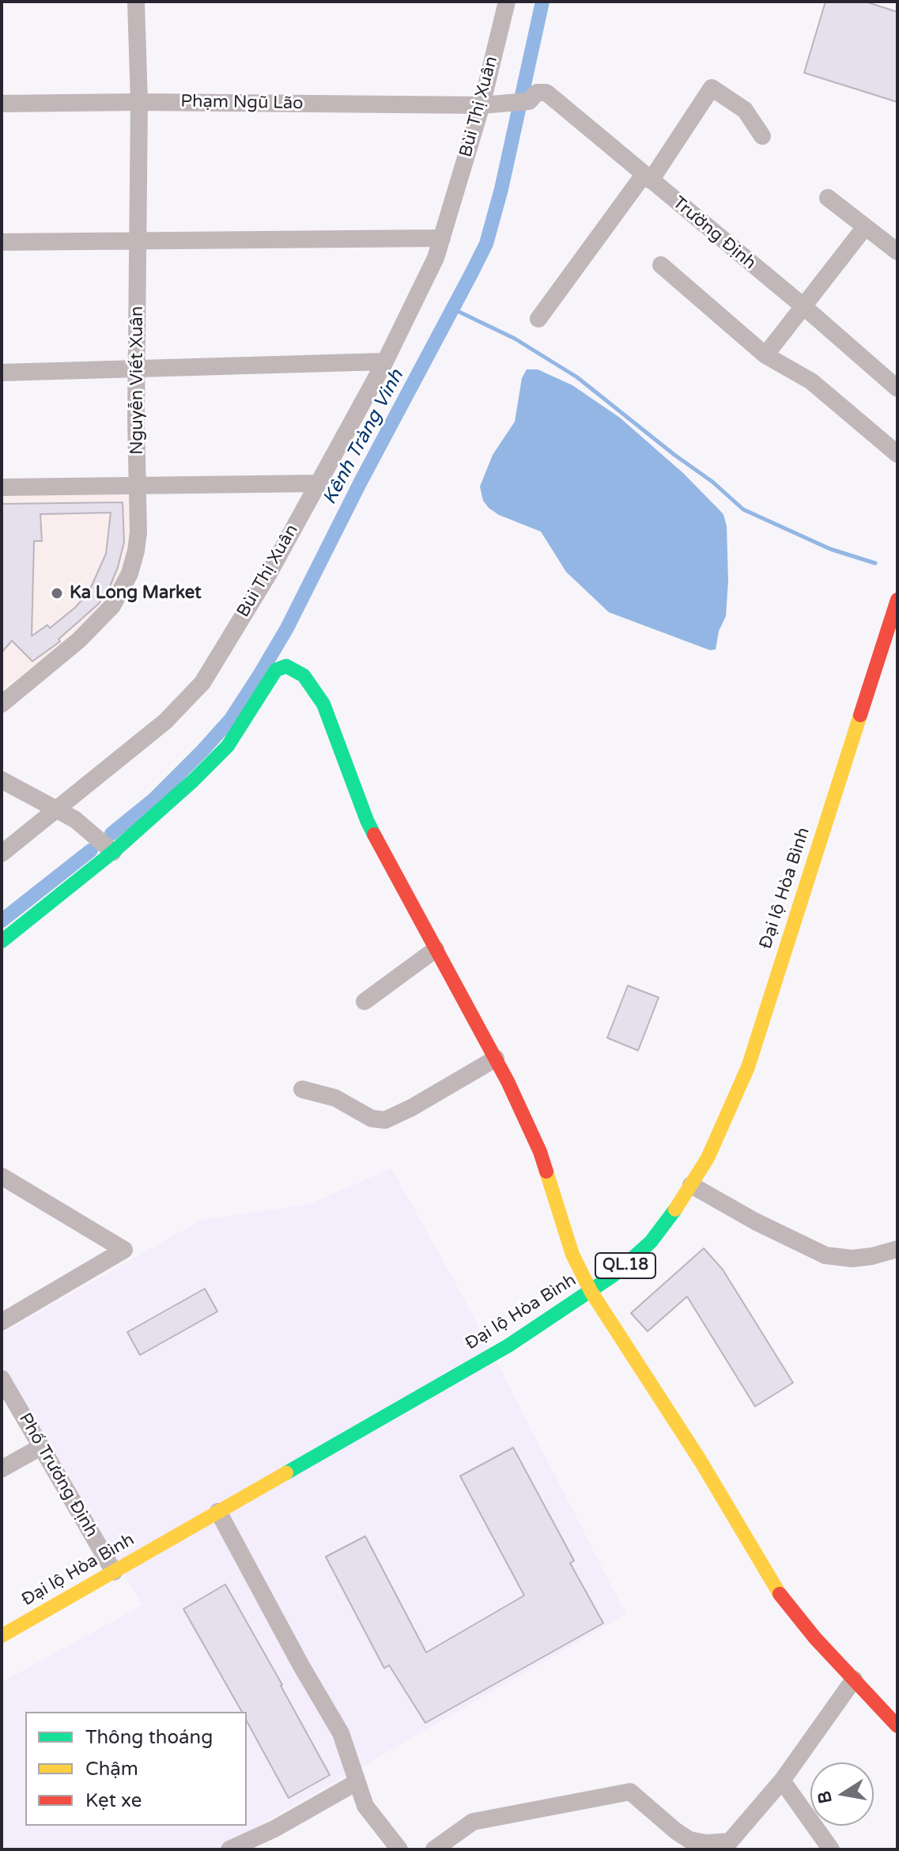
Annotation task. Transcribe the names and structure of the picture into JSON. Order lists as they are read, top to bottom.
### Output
{
  "streets": {
    "main road": ["Đại lộ Hòa Bình", "QL.18"],
    "street": [
      "Phạm Ngũ Lão",
      "Bùi Thị Xuân",
      "Trường Định",
      "Nguyễn Viết Xuân",
      "Phố Trương Định"
    ]
  },
  "crossings": [
    ["Phạm Ngũ Lão", "Bùi Thị Xuân"],
    ["Phạm Ngũ Lão", "Trường Định"],
    ["Phạm Ngũ Lão", "Nguyễn Viết Xuân"],
    ["Đại lộ Hòa Bình", "Phố Trương Định"]
  ],
  "water": ["Kênh Tràng Vinh"],
  "places": ["Ka Long Market"],
  "legend": ["Thông thoáng", "Chậm", "Kẹt xe"],
  "north": "left"
}
